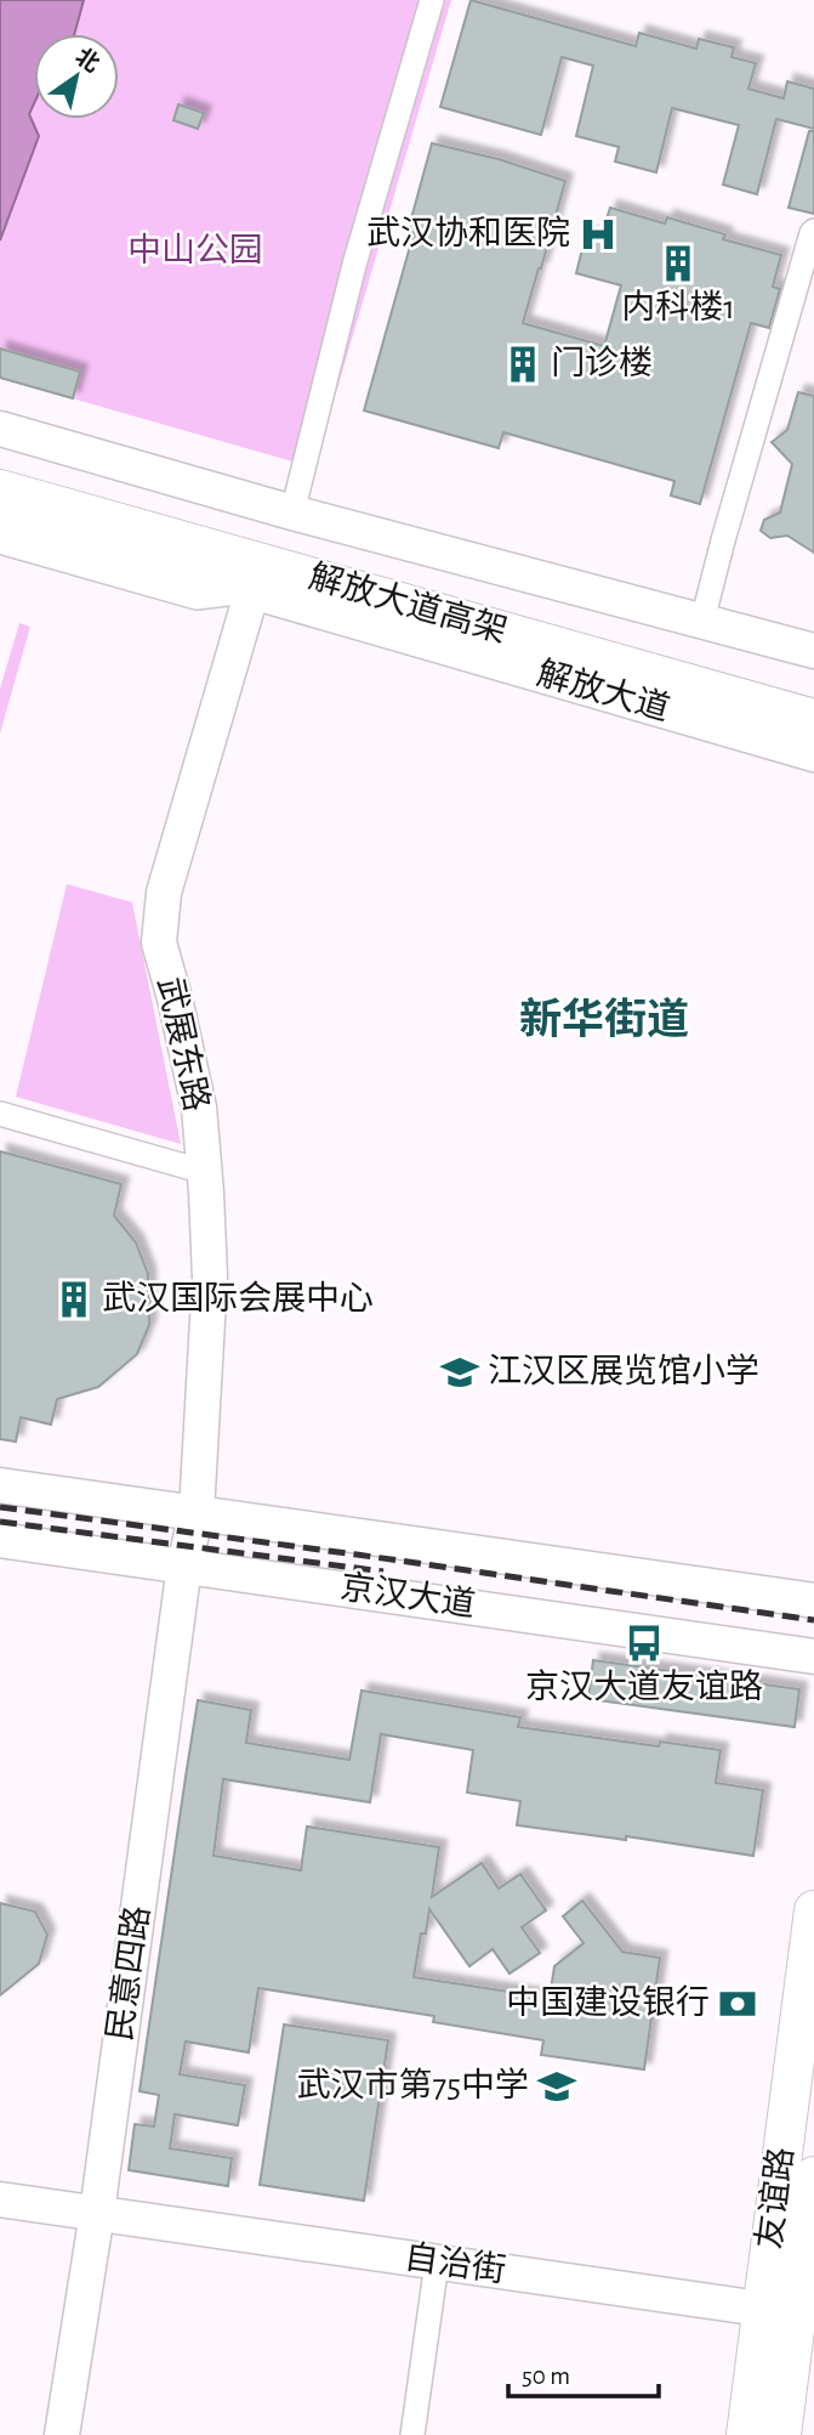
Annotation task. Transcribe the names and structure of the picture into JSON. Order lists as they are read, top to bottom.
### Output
{
  "streets": {
    "main road": [
      "解放大道高架",
      "解放大道",
      "武展东路",
      "京汉大道",
      "民意四路",
      "友谊路",
      "自治街"
    ]
  },
  "crossings": [
    ["解放大道", "武展东路"],
    ["武展东路", "京汉大道"],
    ["武展东路", "民意四路"],
    ["京汉大道", "民意四路"],
    ["民意四路", "自治街"],
    ["友谊路", "自治街"]
  ],
  "districts": ["新华街道"],
  "parks": ["中山公园"],
  "places": {
    "hospital": ["武汉协和医院"],
    "building": ["内科楼1", "门诊楼", "武汉国际会展中心"],
    "school or university": ["江汉区展览馆小学", "武汉市第75中学"],
    "bus stop": ["京汉大道友谊路"],
    "bank": ["中国建设银行"]
  },
  "scale_bar": "50 m",
  "north": "top right"
}
